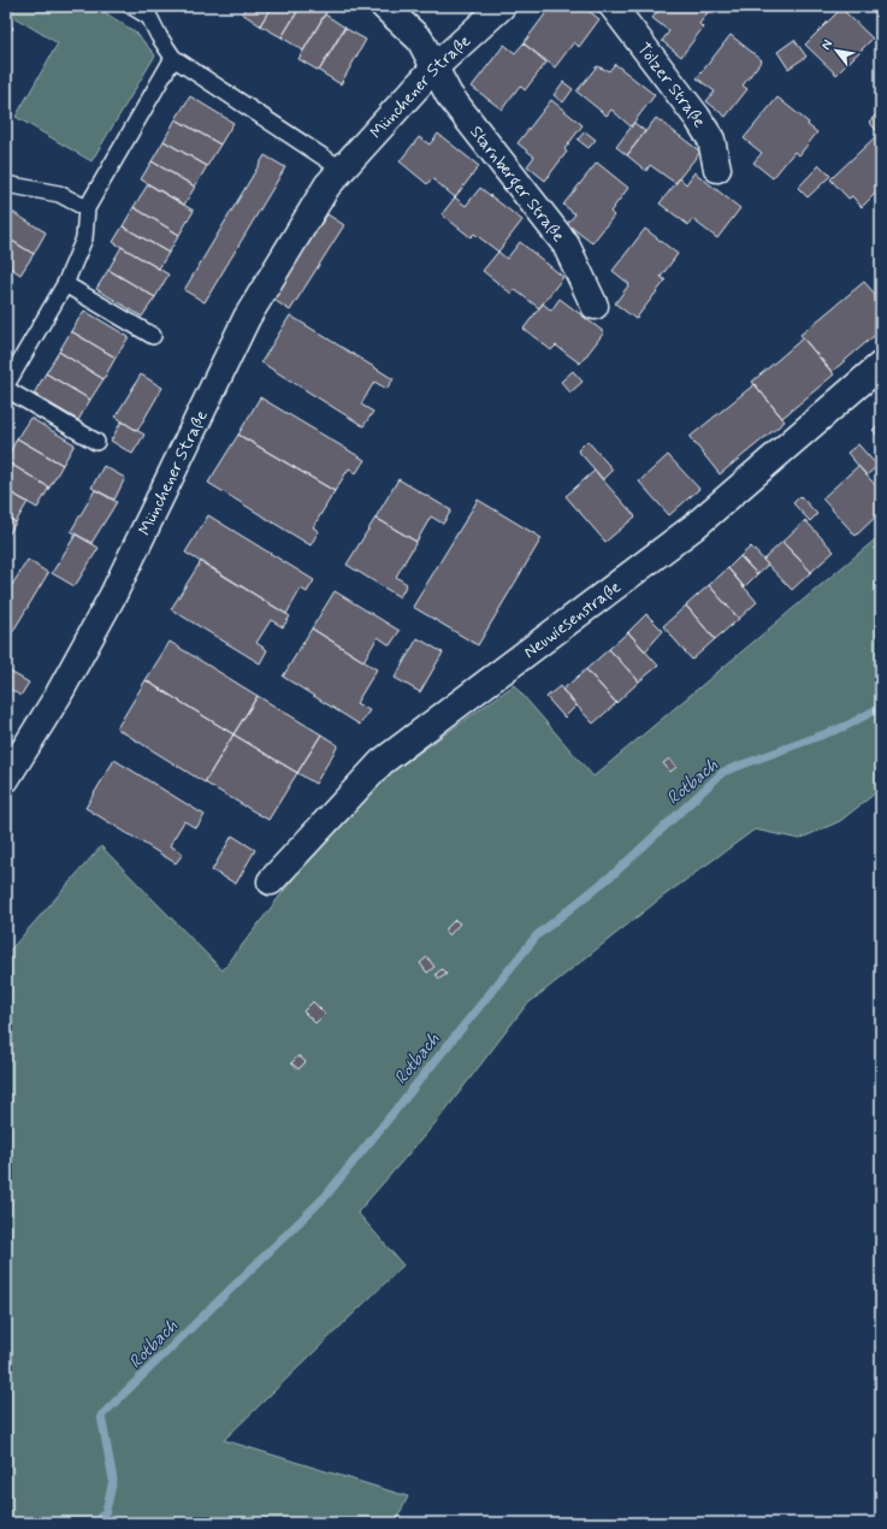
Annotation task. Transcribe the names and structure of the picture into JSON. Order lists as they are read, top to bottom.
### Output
{
  "streets": {
    "street": [
      "Tölzer Straße",
      "Münchener Straße",
      "Starnberger Straße",
      "Neuwiesenstraße"
    ]
  },
  "crossings": [
    ["Münchener Straße", "Starnberger Straße"]
  ],
  "water": ["Rotbach"],
  "north": "top left"
}
